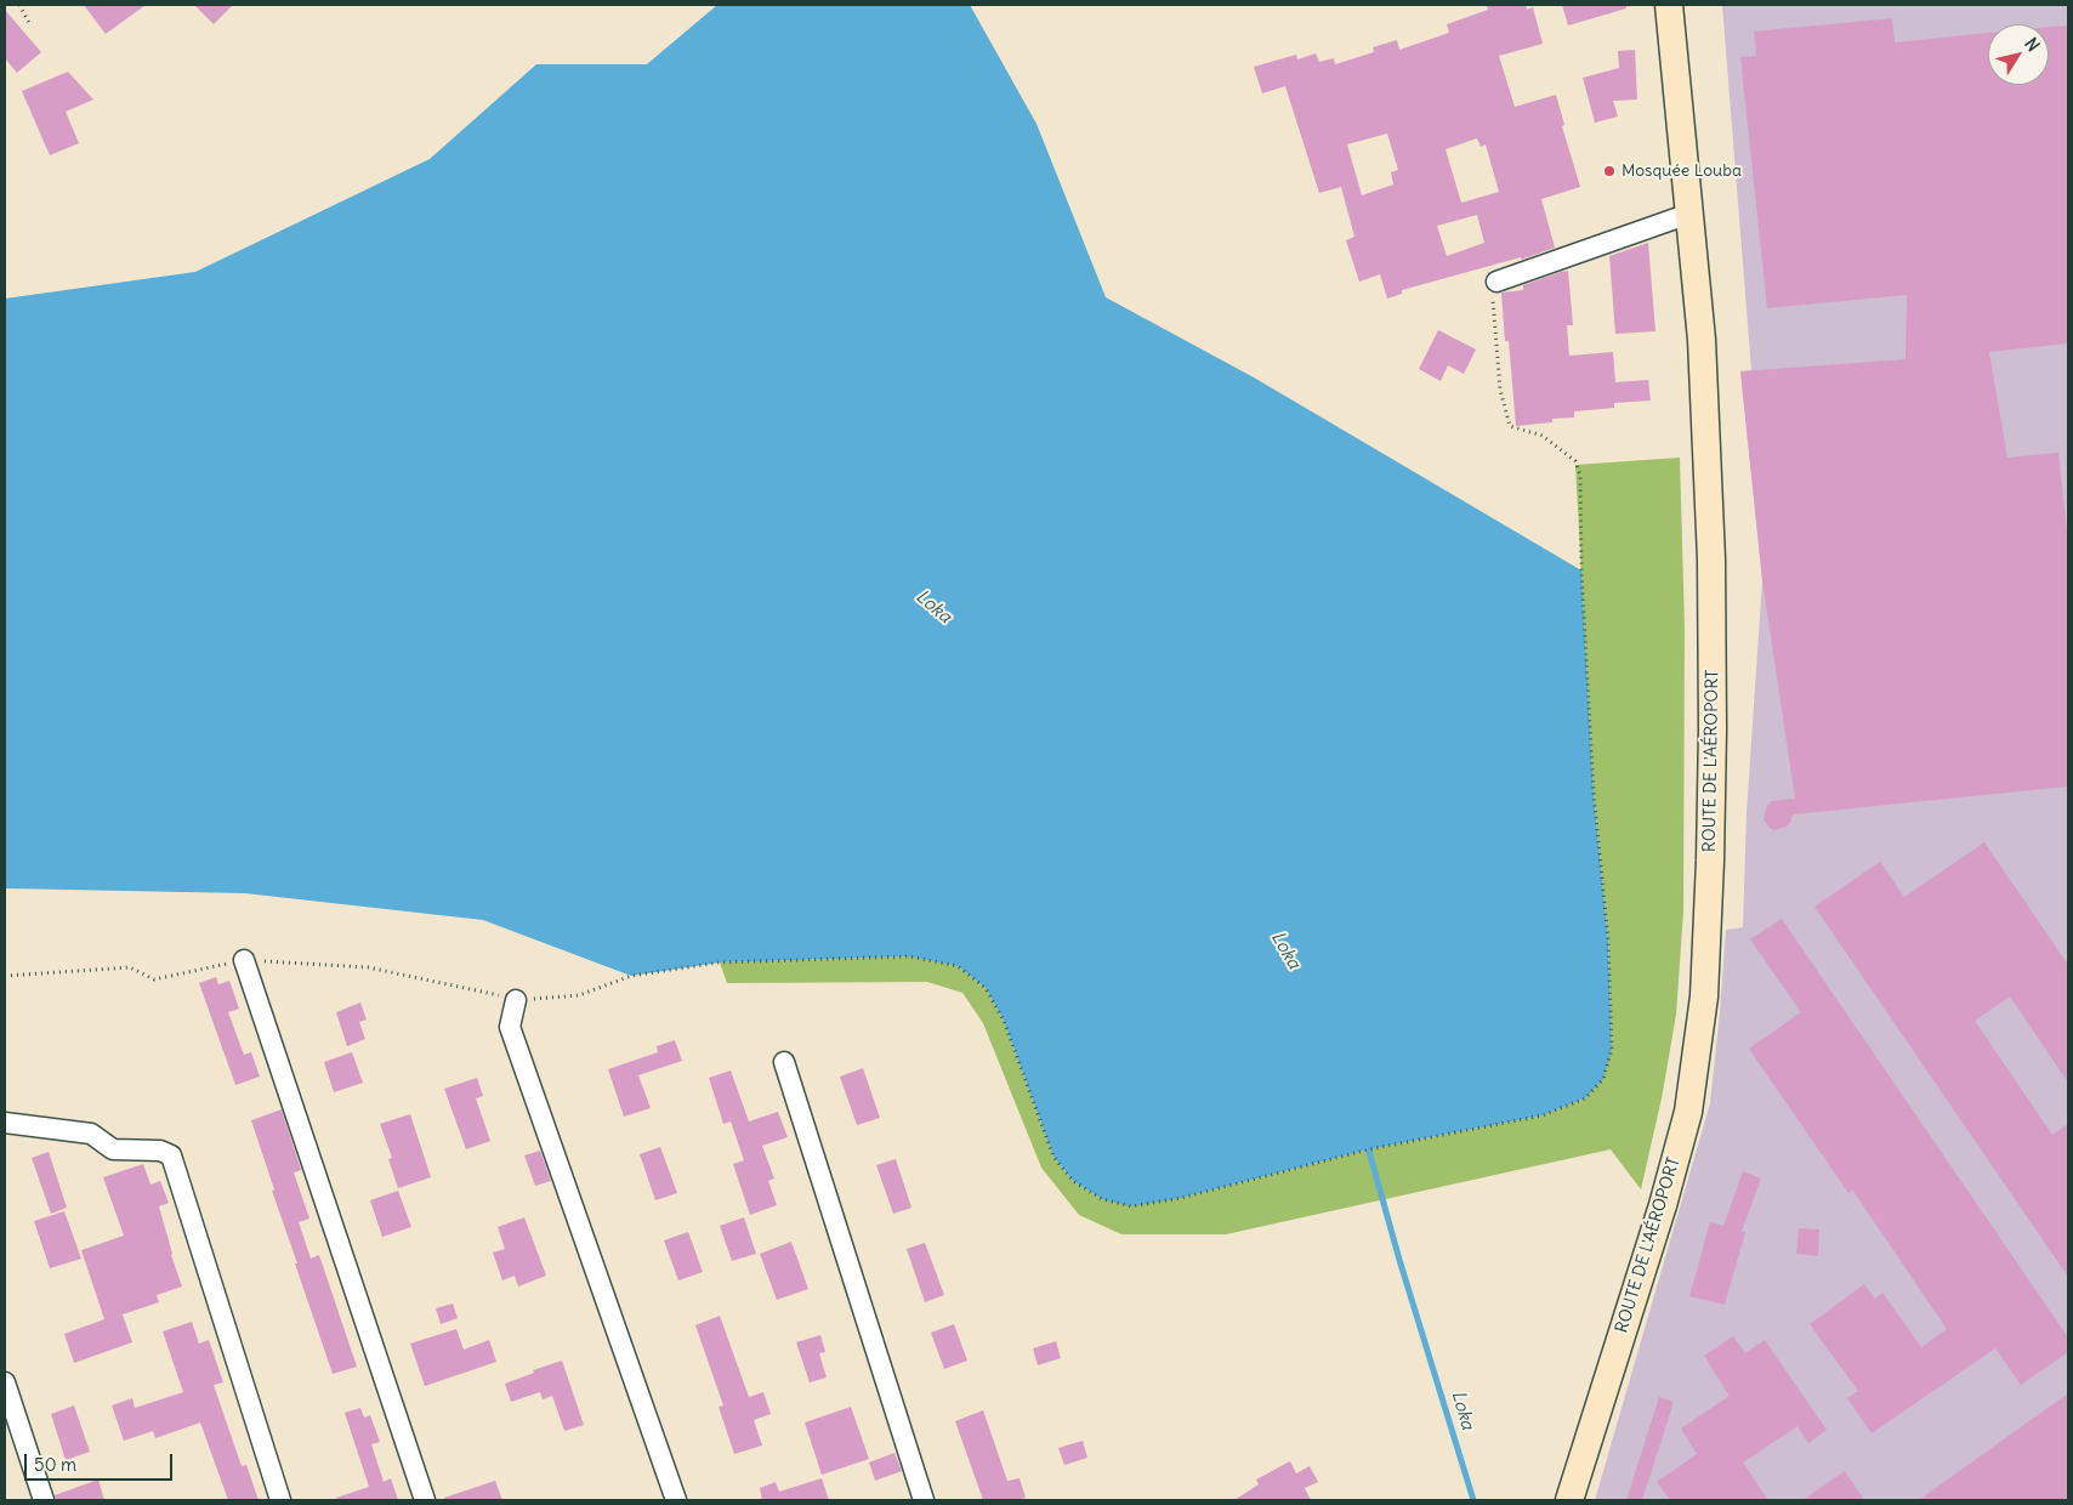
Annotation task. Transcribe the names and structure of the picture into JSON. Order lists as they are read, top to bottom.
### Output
{
  "streets": {
    "main road": ["ROUTE DE L'AÉROPORT"]
  },
  "water": ["Loka"],
  "places": ["Mosquée Louba"],
  "scale_bar": "50 m",
  "north": "top right"
}
